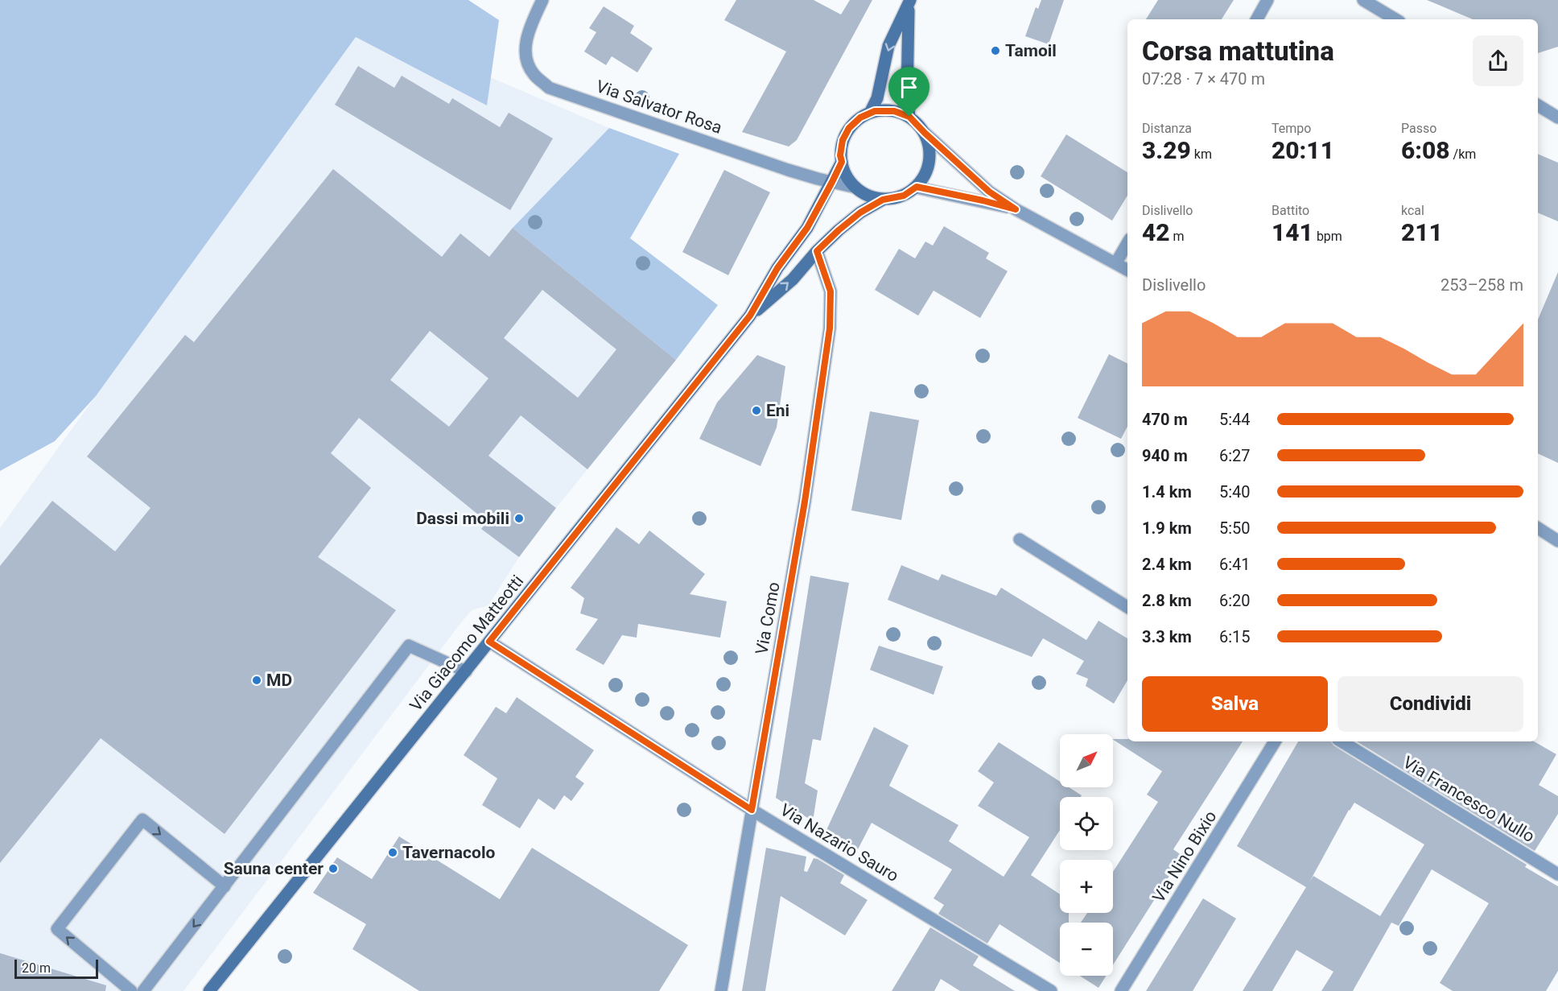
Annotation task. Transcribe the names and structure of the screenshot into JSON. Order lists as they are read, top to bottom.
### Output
{
  "streets": {
    "street": [
      "Via Salvator Rosa",
      "Via Como",
      "Via Giacomo Matteotti",
      "Via Francesco Nullo",
      "Via Nazario Sauro",
      "Via Nino Bixio"
    ]
  },
  "crossings": [
    ["Via Salvator Rosa", "Via Giacomo Matteotti"],
    ["Via Como", "Via Giacomo Matteotti"],
    ["Via Como", "Via Nazario Sauro"],
    ["Via Giacomo Matteotti", "Via Nazario Sauro"]
  ],
  "places": [
    "Tamoil",
    "Eni",
    "Dassi mobili",
    "MD",
    "Tavernacolo",
    "Sauna center"
  ],
  "scale_bar": "20 m",
  "north": "top right",
  "page": {
    "heading": ["Corsa mattutina", "07:28 · 7 × 470 m"],
    "stats": [
      ["Distanza", "3.29 km"],
      ["Tempo", "20:11"],
      ["Passo", "6:08 /km"],
      ["Dislivello", "42 m"],
      ["Battito", "141 bpm"],
      ["kcal", "211"]
    ],
    "chart": ["Dislivello", "253–258 m"],
    "list": [
      {
        "name": "470 m",
        "note": "5:44"
      },
      {
        "name": "940 m",
        "note": "6:27"
      },
      {
        "name": "1.4 km",
        "note": "5:40"
      },
      {
        "name": "1.9 km",
        "note": "5:50"
      },
      {
        "name": "2.4 km",
        "note": "6:41"
      },
      {
        "name": "2.8 km",
        "note": "6:20"
      },
      {
        "name": "3.3 km",
        "note": "6:15"
      }
    ],
    "buttons": ["Salva", "Condividi"],
    "map_buttons": ["+", "−"],
    "scale": "20 m"
  }
}
